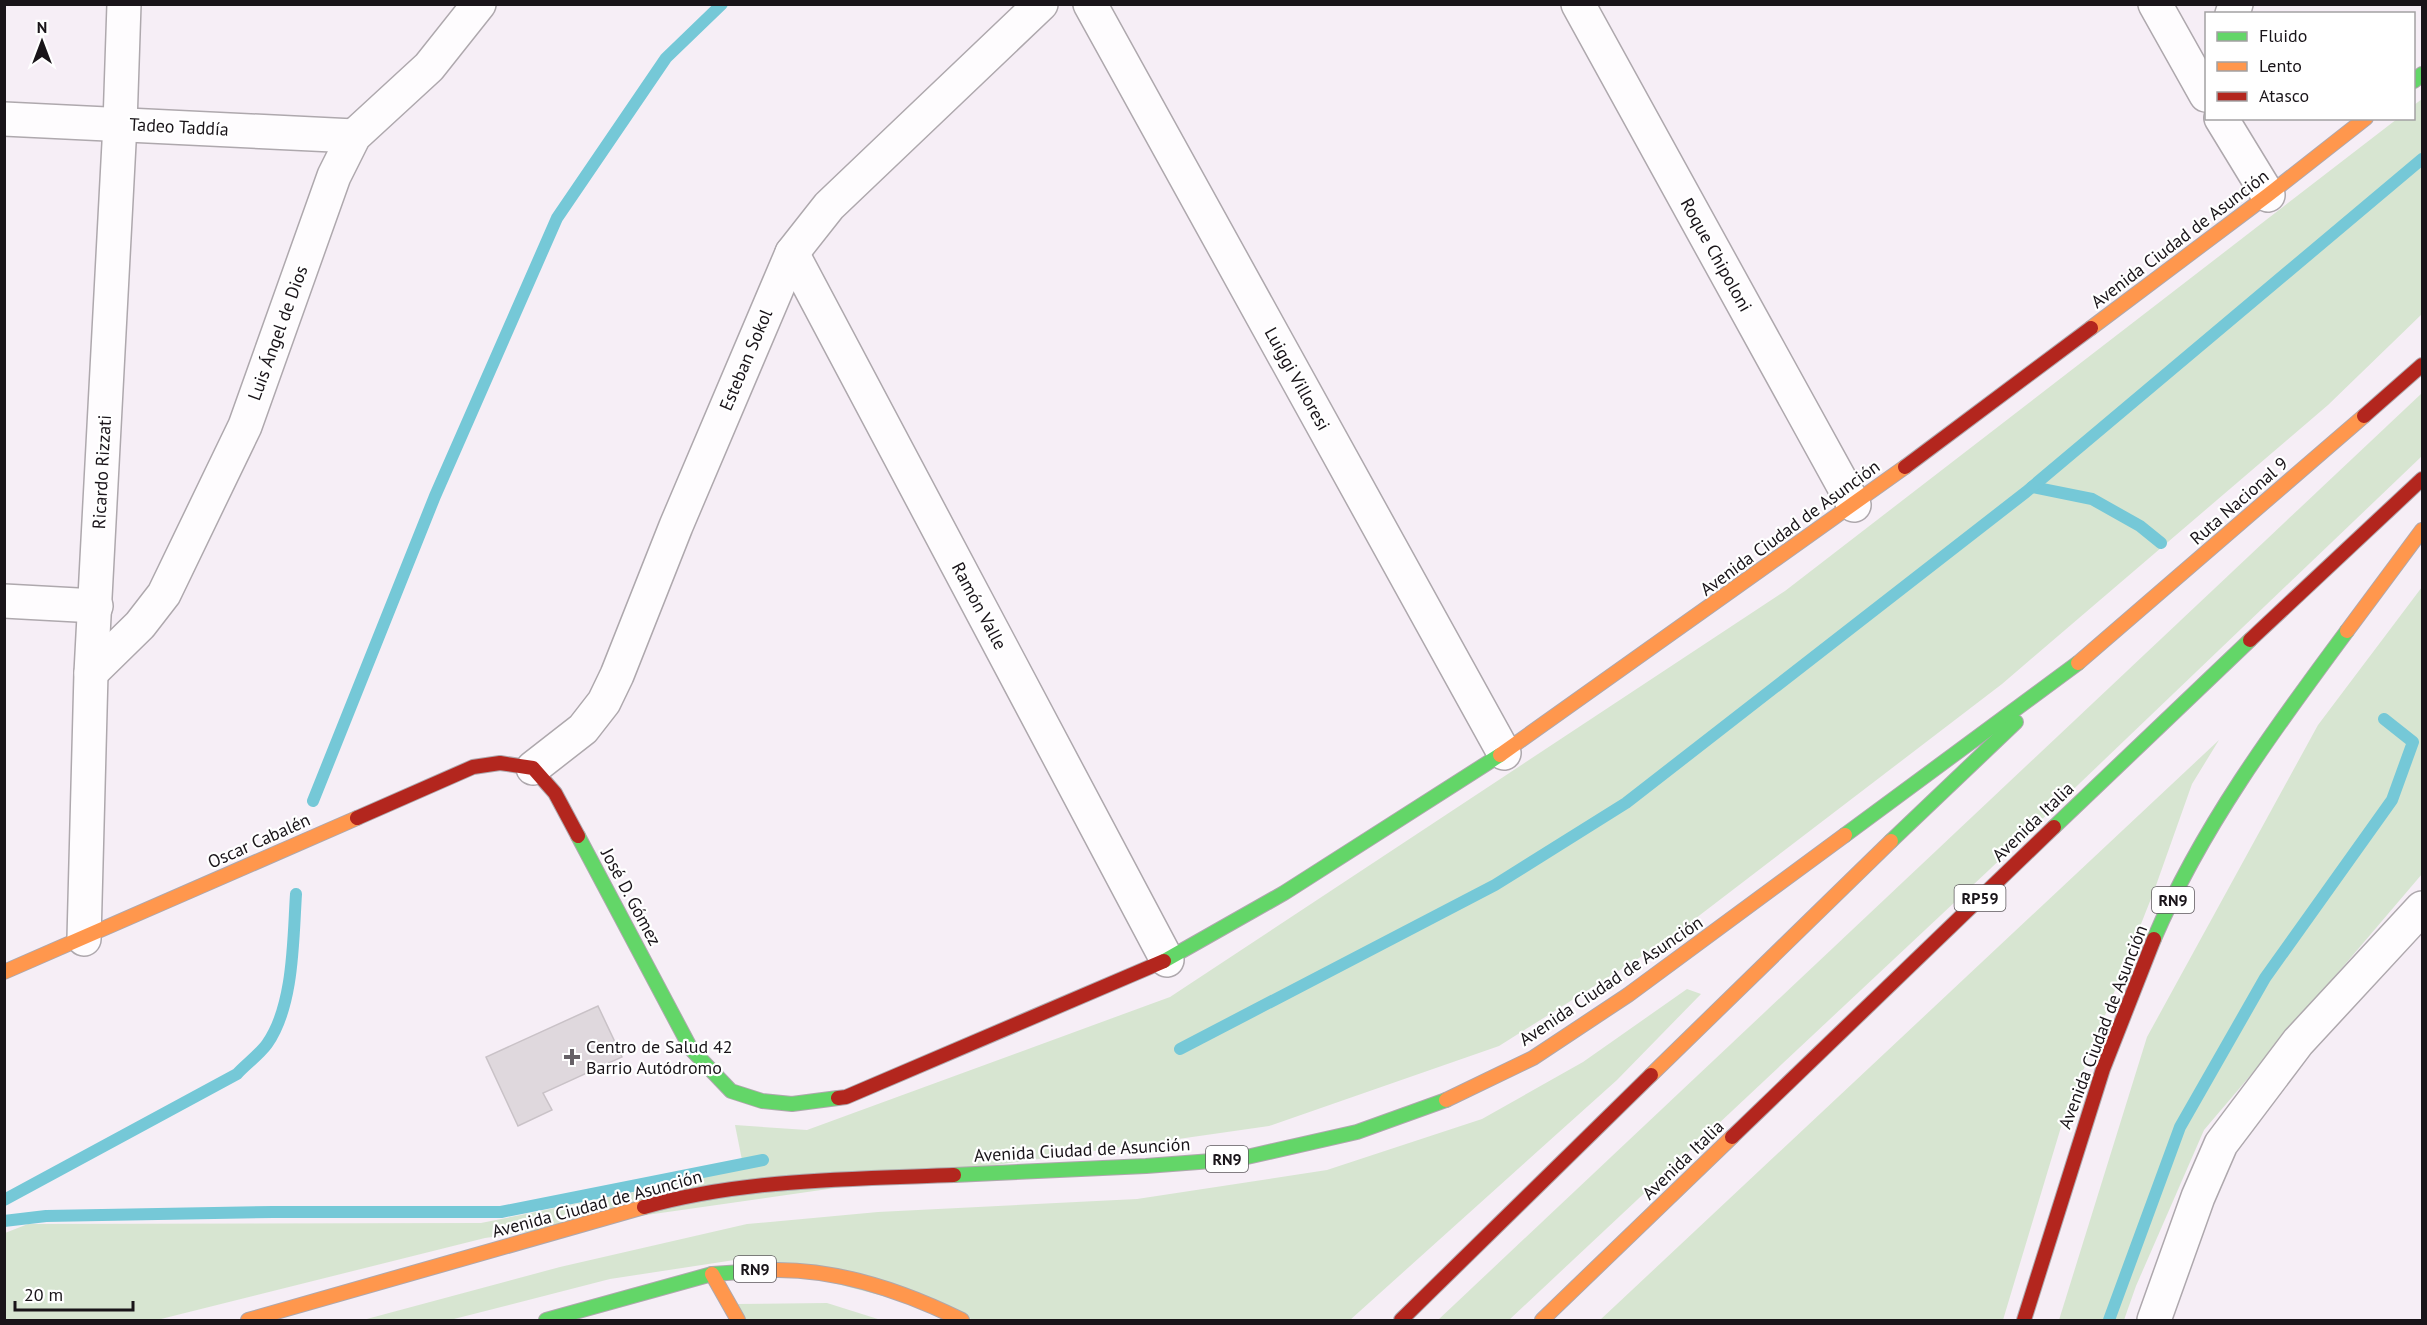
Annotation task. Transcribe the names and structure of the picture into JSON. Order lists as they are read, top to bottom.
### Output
{
  "streets": {
    "main road": [
      "Avenida Ciudad de Asunción",
      "Ruta Nacional 9",
      "Avenida Italia",
      "Oscar Cabalén",
      "José D. Gómez",
      "RP59",
      "RN9"
    ],
    "street": [
      "Tadeo Taddía",
      "Roque Chipoloni",
      "Luis Ángel de Dios",
      "Esteban Sokol",
      "Luiggi Villoresi",
      "Ricardo Rizzati",
      "Ramón Valle"
    ]
  },
  "crossings": [
    ["Tadeo Taddía", "Luis Ángel de Dios"],
    ["Tadeo Taddía", "Ricardo Rizzati"],
    ["Avenida Ciudad de Asunción", "Roque Chipoloni"],
    ["Avenida Ciudad de Asunción", "Luiggi Villoresi"],
    ["Avenida Ciudad de Asunción", "Ruta Nacional 9"],
    ["Avenida Ciudad de Asunción", "Ramón Valle"],
    ["Avenida Ciudad de Asunción", "José D. Gómez"],
    ["Luis Ángel de Dios", "Ricardo Rizzati"],
    ["Esteban Sokol", "Ramón Valle"],
    ["Esteban Sokol", "Oscar Cabalén"],
    ["Esteban Sokol", "José D. Gómez"],
    ["Ricardo Rizzati", "Oscar Cabalén"],
    ["Oscar Cabalén", "José D. Gómez"]
  ],
  "places": {
    "health": ["Centro de Salud 42 Barrio Autódromo"]
  },
  "legend": ["Fluido", "Lento", "Atasco"],
  "scale_bar": "20 m",
  "north": "top"
}
